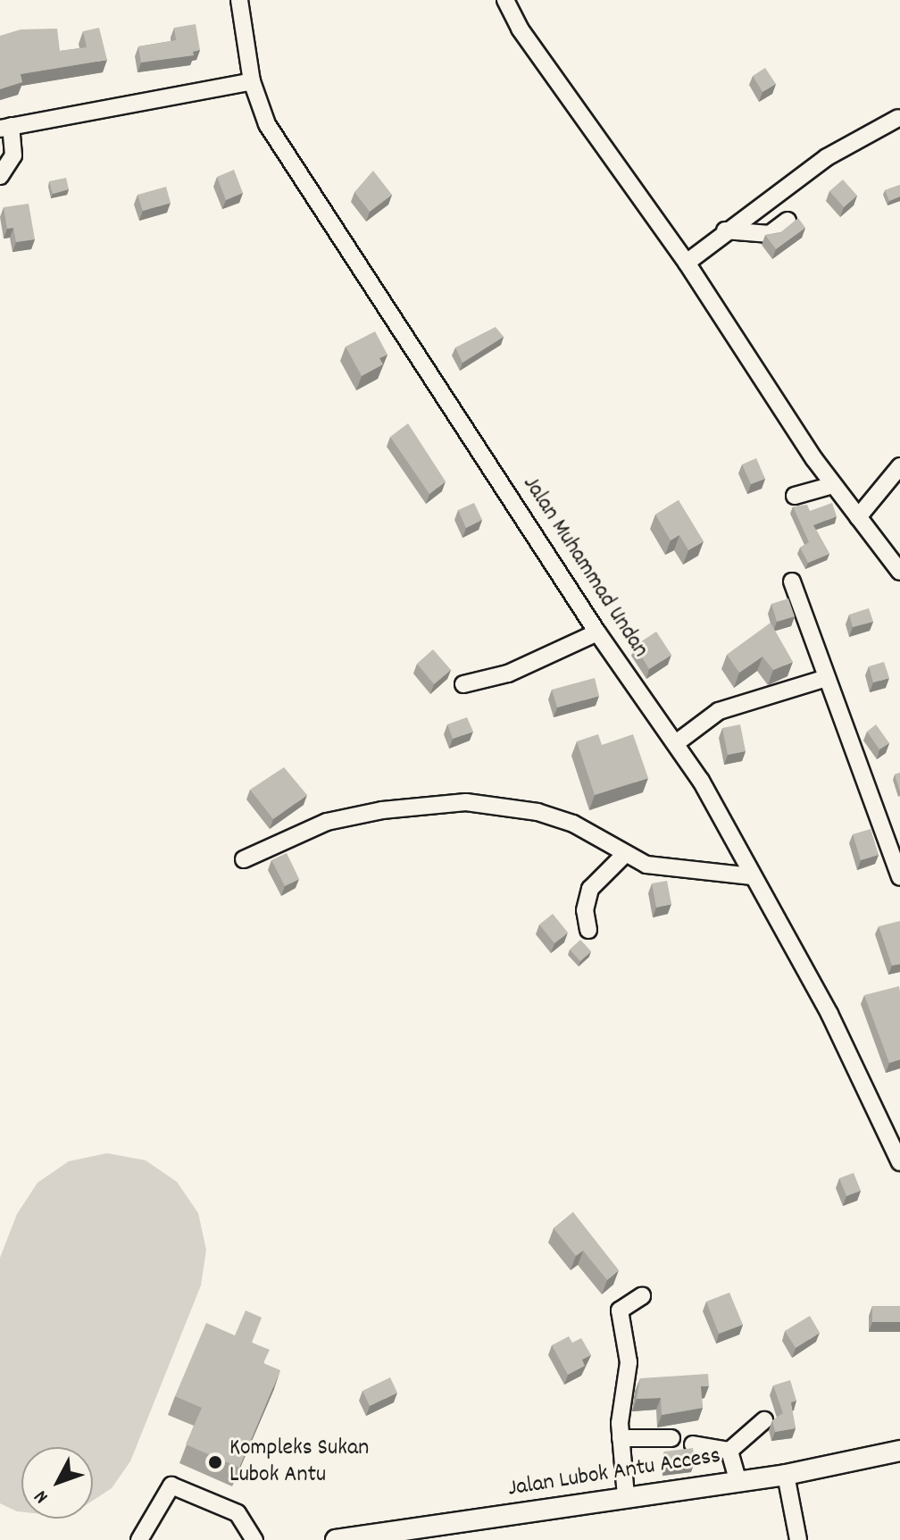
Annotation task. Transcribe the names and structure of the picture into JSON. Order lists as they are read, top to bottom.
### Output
{
  "streets": {
    "main road": ["Jalan Lubok Antu Access"],
    "street": ["Jalan Muhammad Undan"]
  },
  "places": ["Kompleks Sukan Lubok Antu"],
  "north": "bottom left"
}
